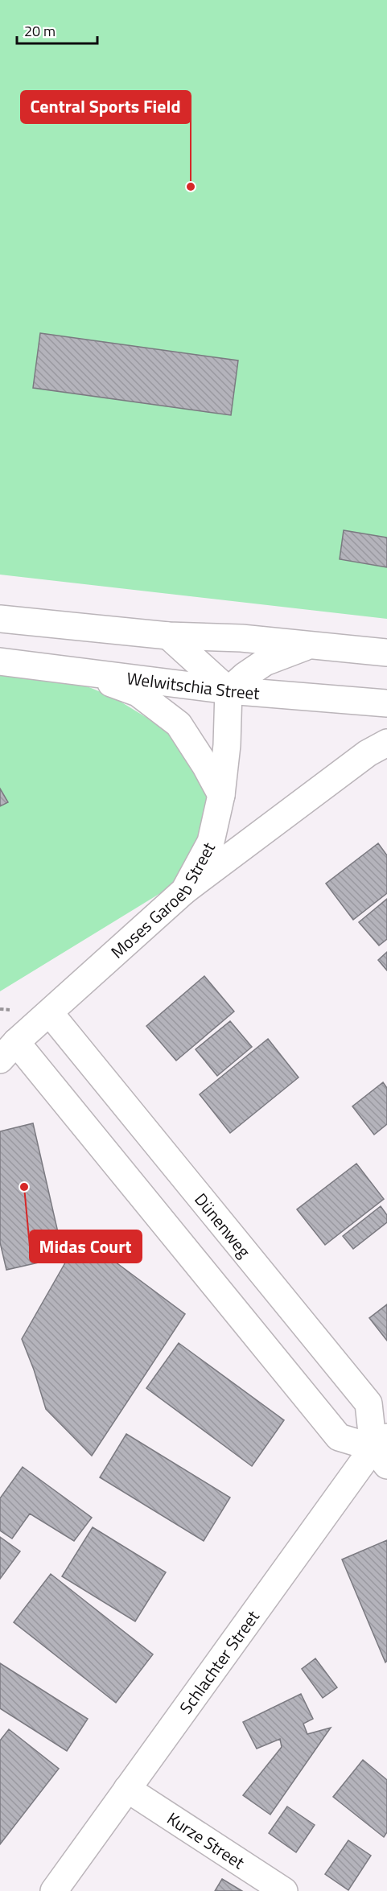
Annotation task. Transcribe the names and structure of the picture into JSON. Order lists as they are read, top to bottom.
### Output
{
  "streets": {
    "street": [
      "Welwitschia Street",
      "Moses Garoeb Street",
      "Dünenweg",
      "Schlachter Street",
      "Kurze Street"
    ]
  },
  "crossings": [
    ["Welwitschia Street", "Moses Garoeb Street"],
    ["Moses Garoeb Street", "Dünenweg"],
    ["Dünenweg", "Schlachter Street"],
    ["Schlachter Street", "Kurze Street"]
  ],
  "places": ["Central Sports Field", "Midas Court"],
  "scale_bar": "20 m"
}
